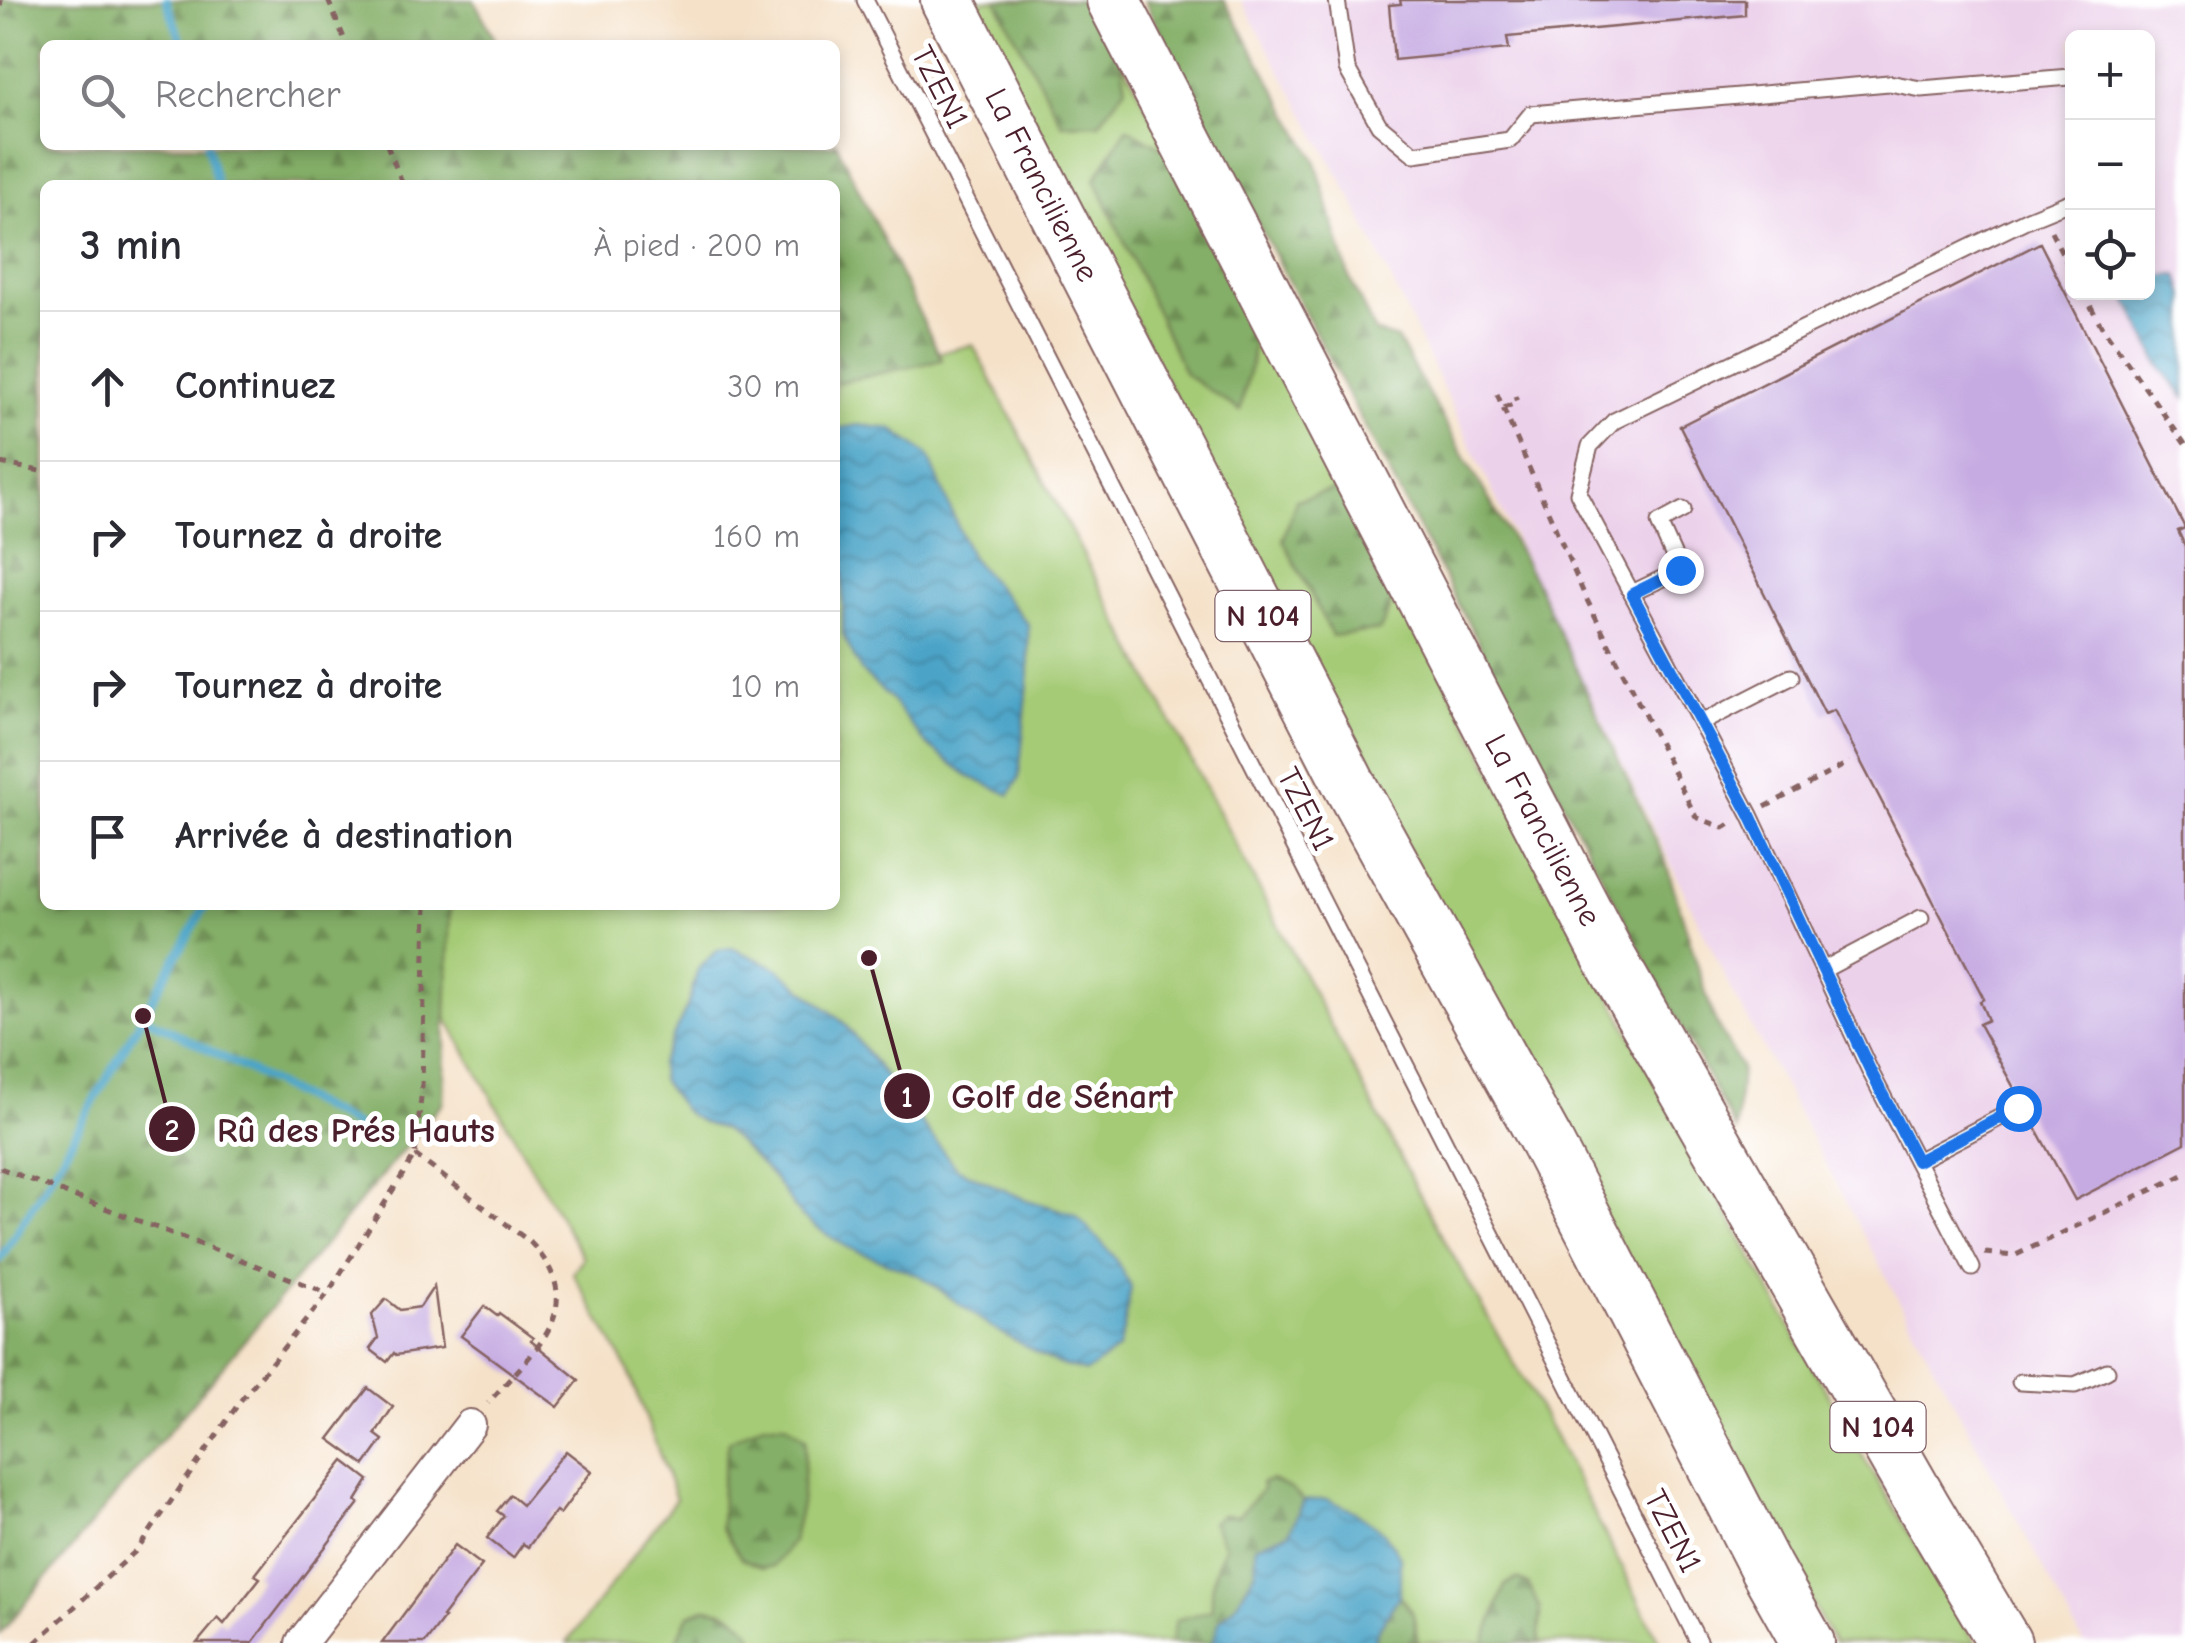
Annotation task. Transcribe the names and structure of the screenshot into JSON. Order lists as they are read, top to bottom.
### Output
{
  "streets": {
    "highway": ["La Francilienne", "N 104"],
    "lane": ["TZEN1"]
  },
  "places": ["Golf de Sénart", "Rû des Prés Hauts"],
  "page": {
    "map_buttons": ["+", "−"],
    "search": "Rechercher",
    "heading": ["3 min", "À pied · 200 m"],
    "list": [
      ["Continuez", "30 m"],
      ["Tournez à droite", "160 m"],
      ["Tournez à droite", "10 m"],
      "Arrivée à destination"
    ]
  }
}
